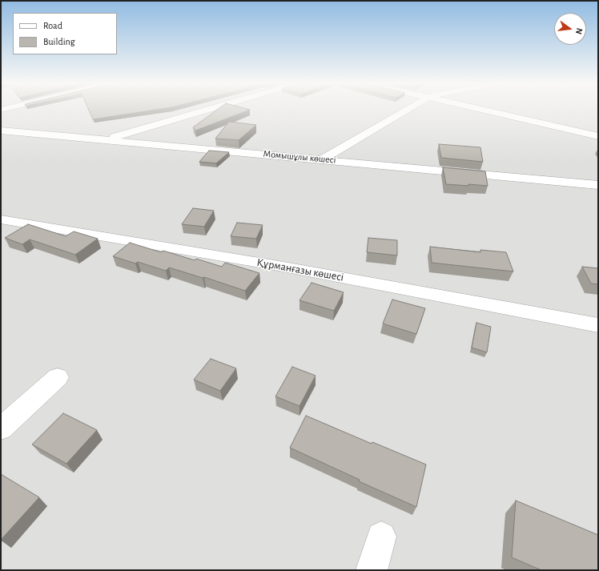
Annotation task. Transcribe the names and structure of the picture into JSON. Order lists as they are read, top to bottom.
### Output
{
  "streets": {
    "street": ["Момышұлы көшесі", "Құрманғазы көшесі"]
  },
  "legend": ["Road", "Building"],
  "north": "right"
}
